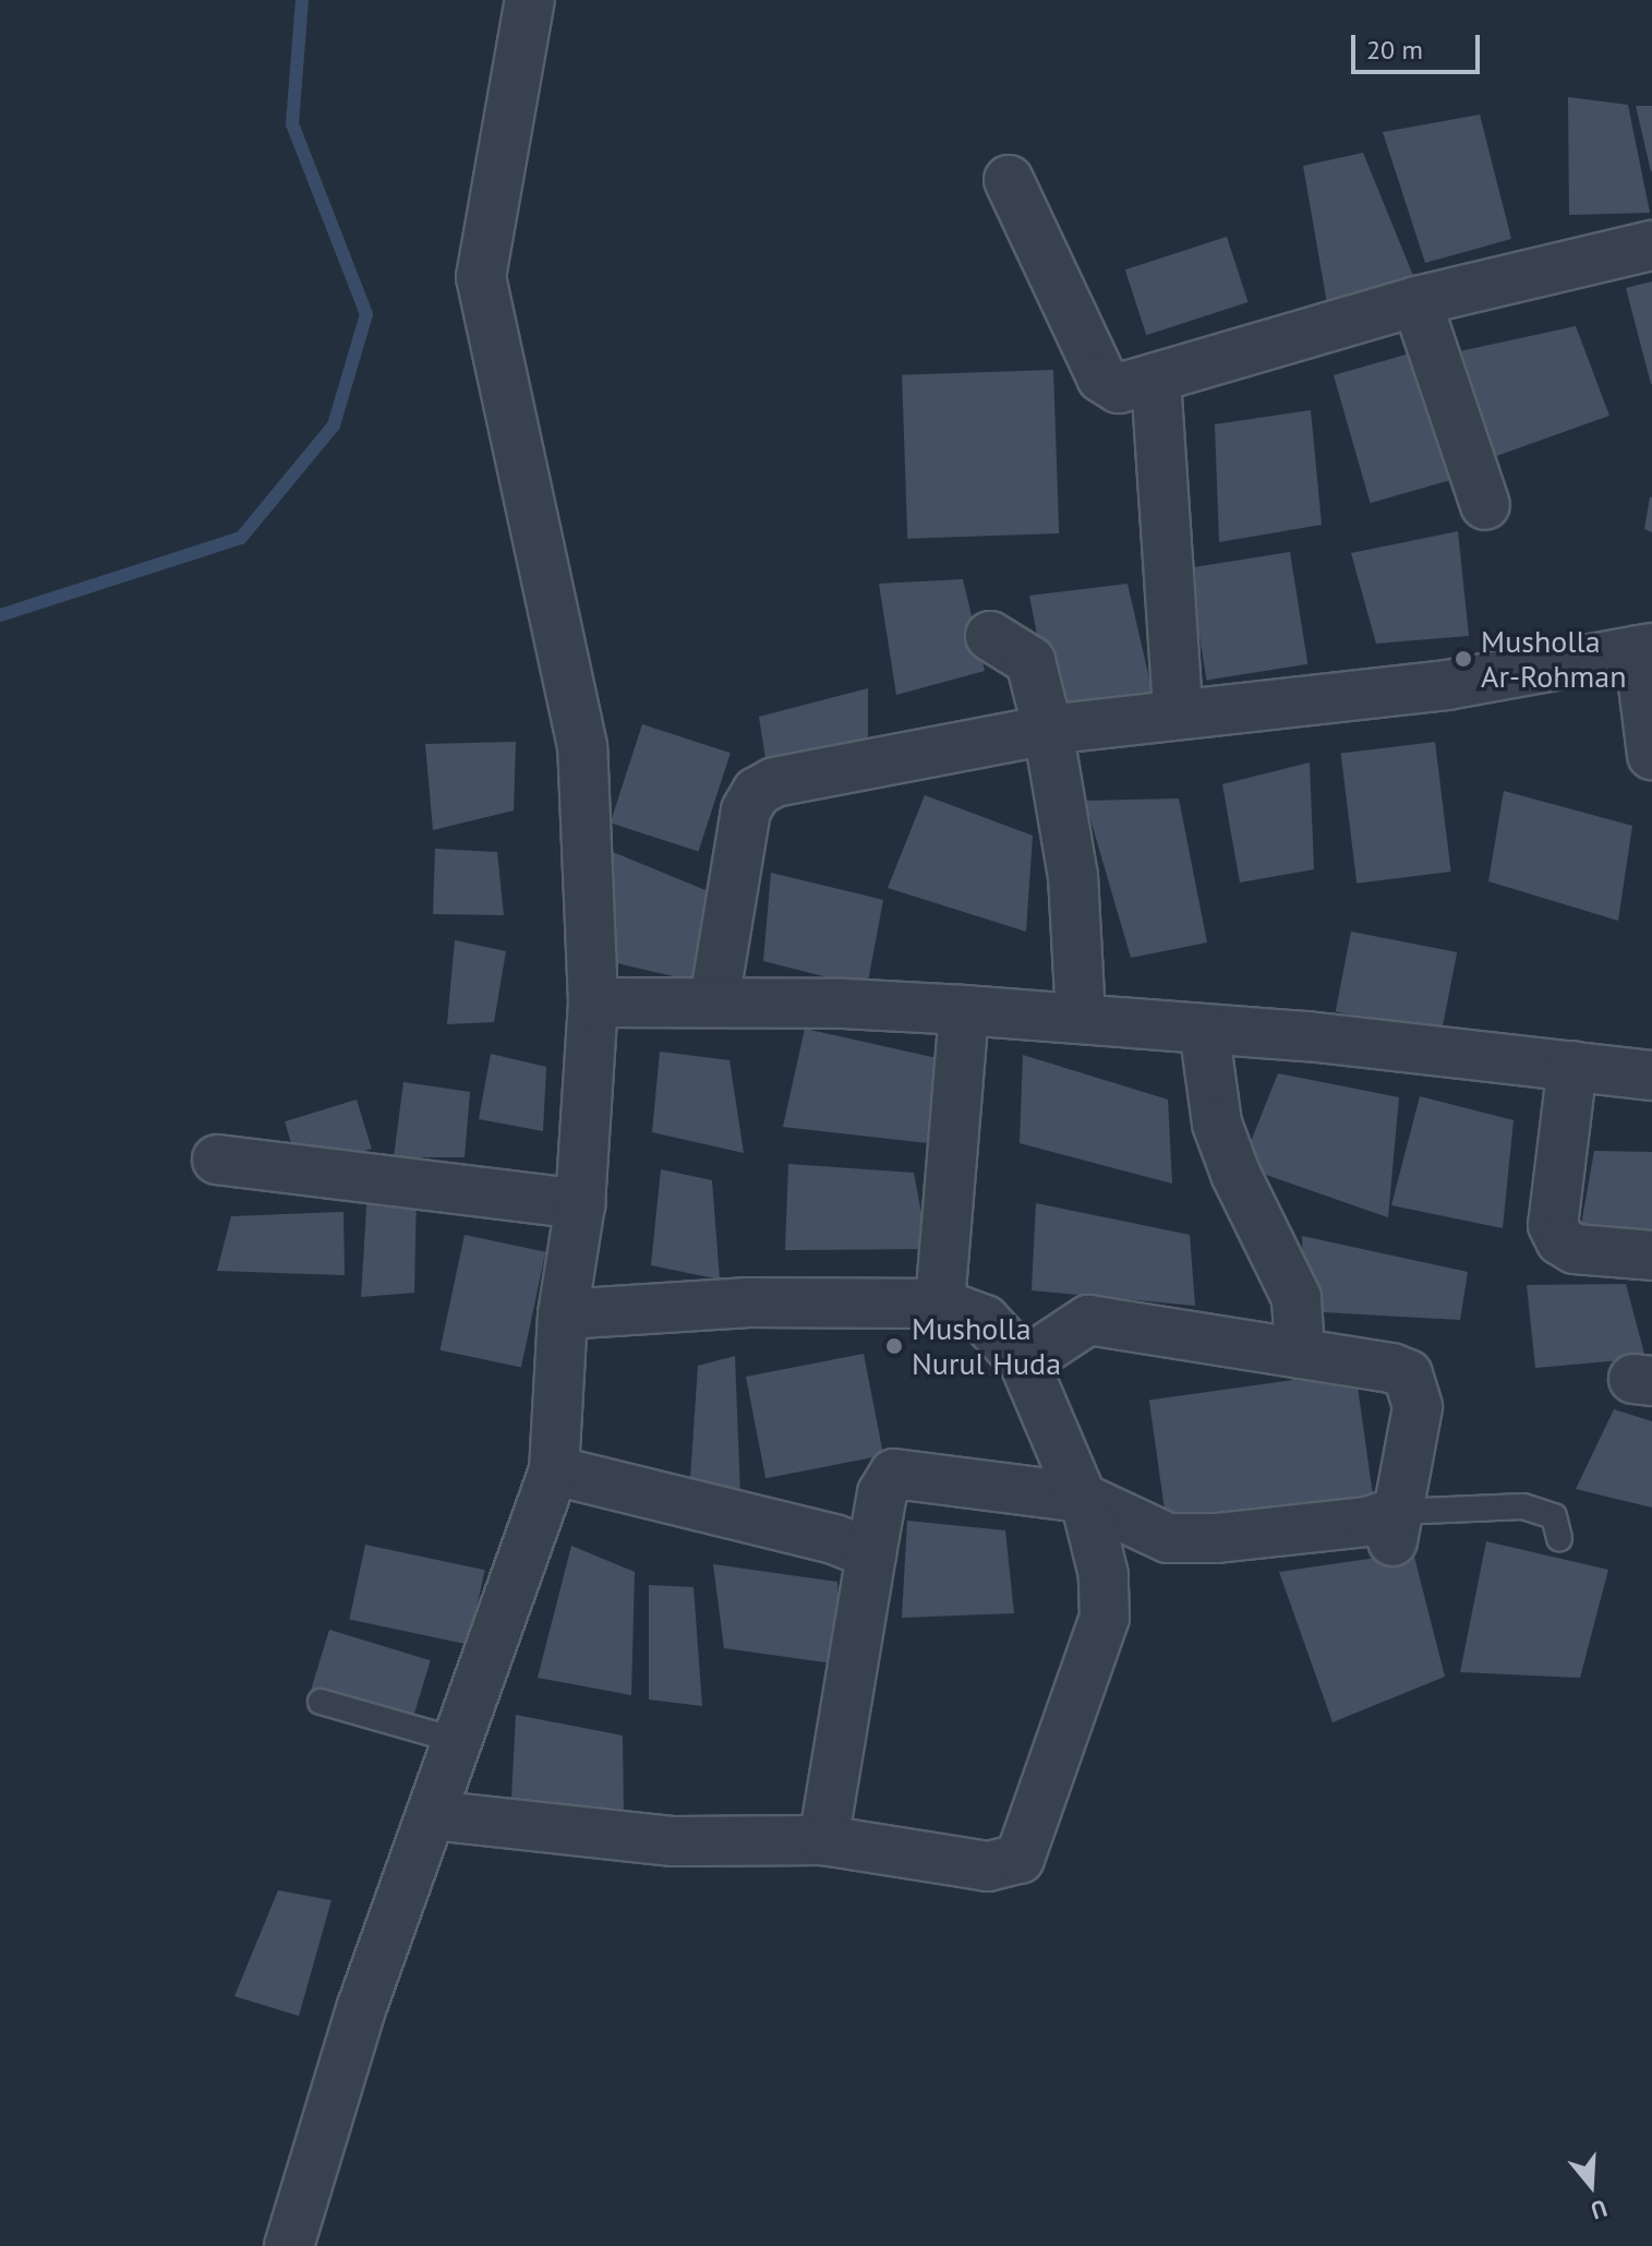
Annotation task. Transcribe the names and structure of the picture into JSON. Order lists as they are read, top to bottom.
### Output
{
  "places": ["Musholla Ar-Rohman", "Musholla Nurul Huda"],
  "scale_bar": "20 m",
  "north": "bottom"
}
